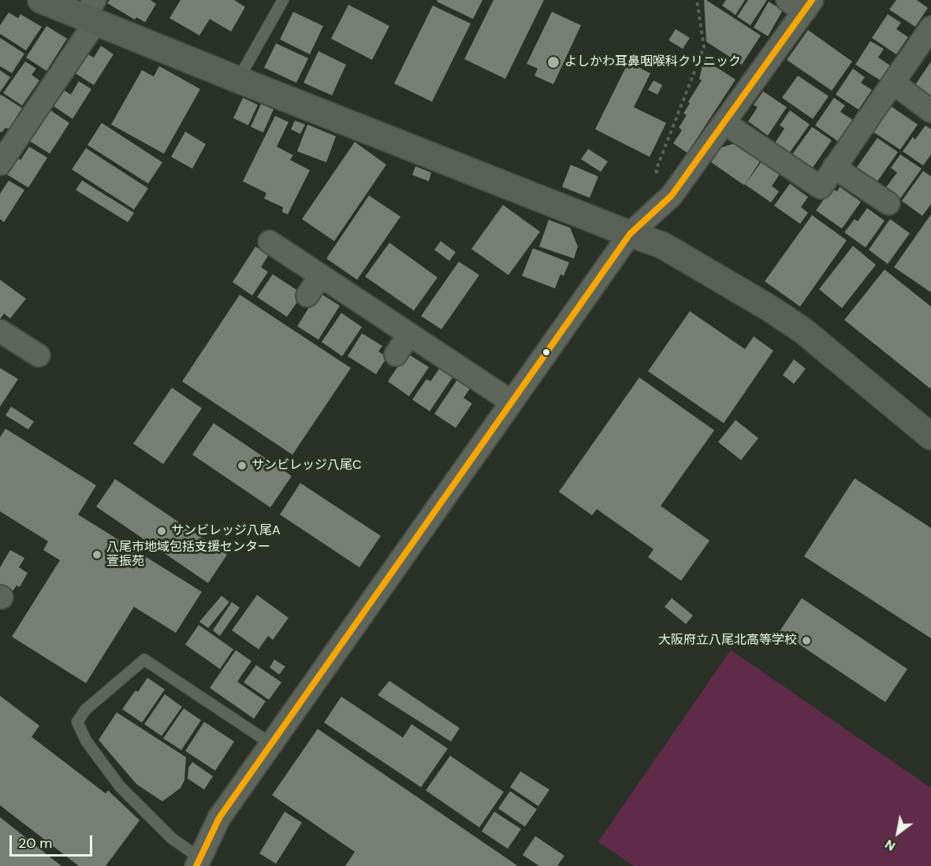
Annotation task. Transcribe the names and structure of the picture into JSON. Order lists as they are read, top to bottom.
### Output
{
  "places": [
    "よしかわ耳鼻咽喉科クリニック",
    "サンビレッジ八尾C",
    "サンビレッジ八尾A",
    "八尾市地域包括支援センター 萱振苑",
    "大阪府立八尾北高等学校"
  ],
  "scale_bar": "20 m",
  "north": "bottom left"
}
